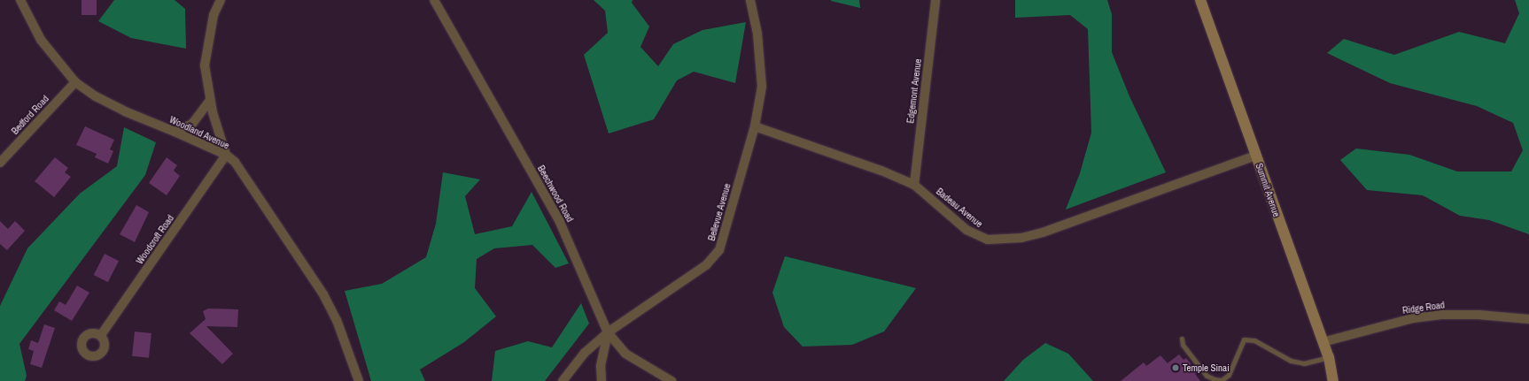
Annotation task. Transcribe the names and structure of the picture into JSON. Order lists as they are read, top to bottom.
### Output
{
  "streets": {
    "street": [
      "Edgemont Avenue",
      "Bedford Road",
      "Woodland Avenue",
      "Summit Avenue",
      "Beechwood Road",
      "Badeau Avenue",
      "Bellevue Avenue",
      "Woodcroft Road",
      "Ridge Road"
    ]
  },
  "crossings": [
    ["Edgemont Avenue", "Badeau Avenue"],
    ["Bedford Road", "Woodland Avenue"],
    ["Woodland Avenue", "Woodcroft Road"],
    ["Summit Avenue", "Badeau Avenue"],
    ["Summit Avenue", "Ridge Road"],
    ["Beechwood Road", "Bellevue Avenue"],
    ["Badeau Avenue", "Bellevue Avenue"]
  ],
  "places": ["Temple Sinai"]
}
